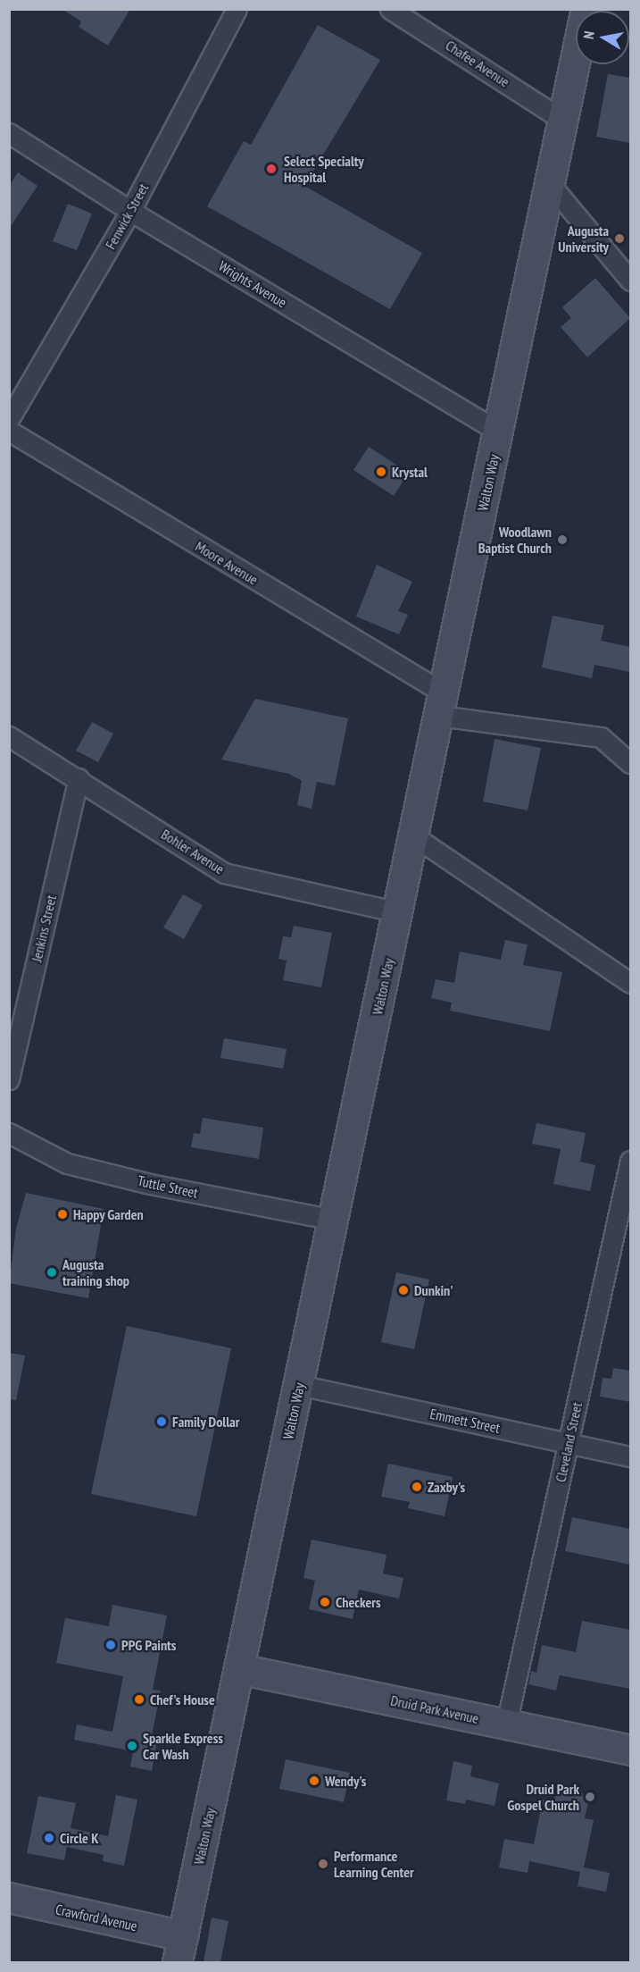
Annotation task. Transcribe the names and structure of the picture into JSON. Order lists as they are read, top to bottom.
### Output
{
  "streets": {
    "main road": ["Walton Way", "Druid Park Avenue", "Crawford Avenue"],
    "street": [
      "Chafee Avenue",
      "Fenwick Street",
      "Wrights Avenue",
      "Moore Avenue",
      "Bohler Avenue",
      "Jenkins Street",
      "Tuttle Street",
      "Emmett Street",
      "Cleveland Street"
    ]
  },
  "crossings": [
    ["Chafee Avenue", "Walton Way"],
    ["Fenwick Street", "Wrights Avenue"],
    ["Wrights Avenue", "Walton Way"],
    ["Walton Way", "Moore Avenue"],
    ["Walton Way", "Bohler Avenue"],
    ["Walton Way", "Tuttle Street"],
    ["Walton Way", "Emmett Street"],
    ["Walton Way", "Druid Park Avenue"],
    ["Walton Way", "Crawford Avenue"],
    ["Bohler Avenue", "Jenkins Street"],
    ["Emmett Street", "Cleveland Street"],
    ["Cleveland Street", "Druid Park Avenue"]
  ],
  "places": [
    "Select Specialty Hospital",
    "Augusta University",
    "Krystal",
    "Woodlawn Baptist Church",
    "Happy Garden",
    "Augusta training shop",
    "Dunkin'",
    "Family Dollar",
    "Zaxby's",
    "Checkers",
    "PPG Paints",
    "Chef's House",
    "Sparkle Express Car Wash",
    "Wendy's",
    "Druid Park Gospel Church",
    "Circle K",
    "Performance Learning Center"
  ],
  "north": "left"
}
